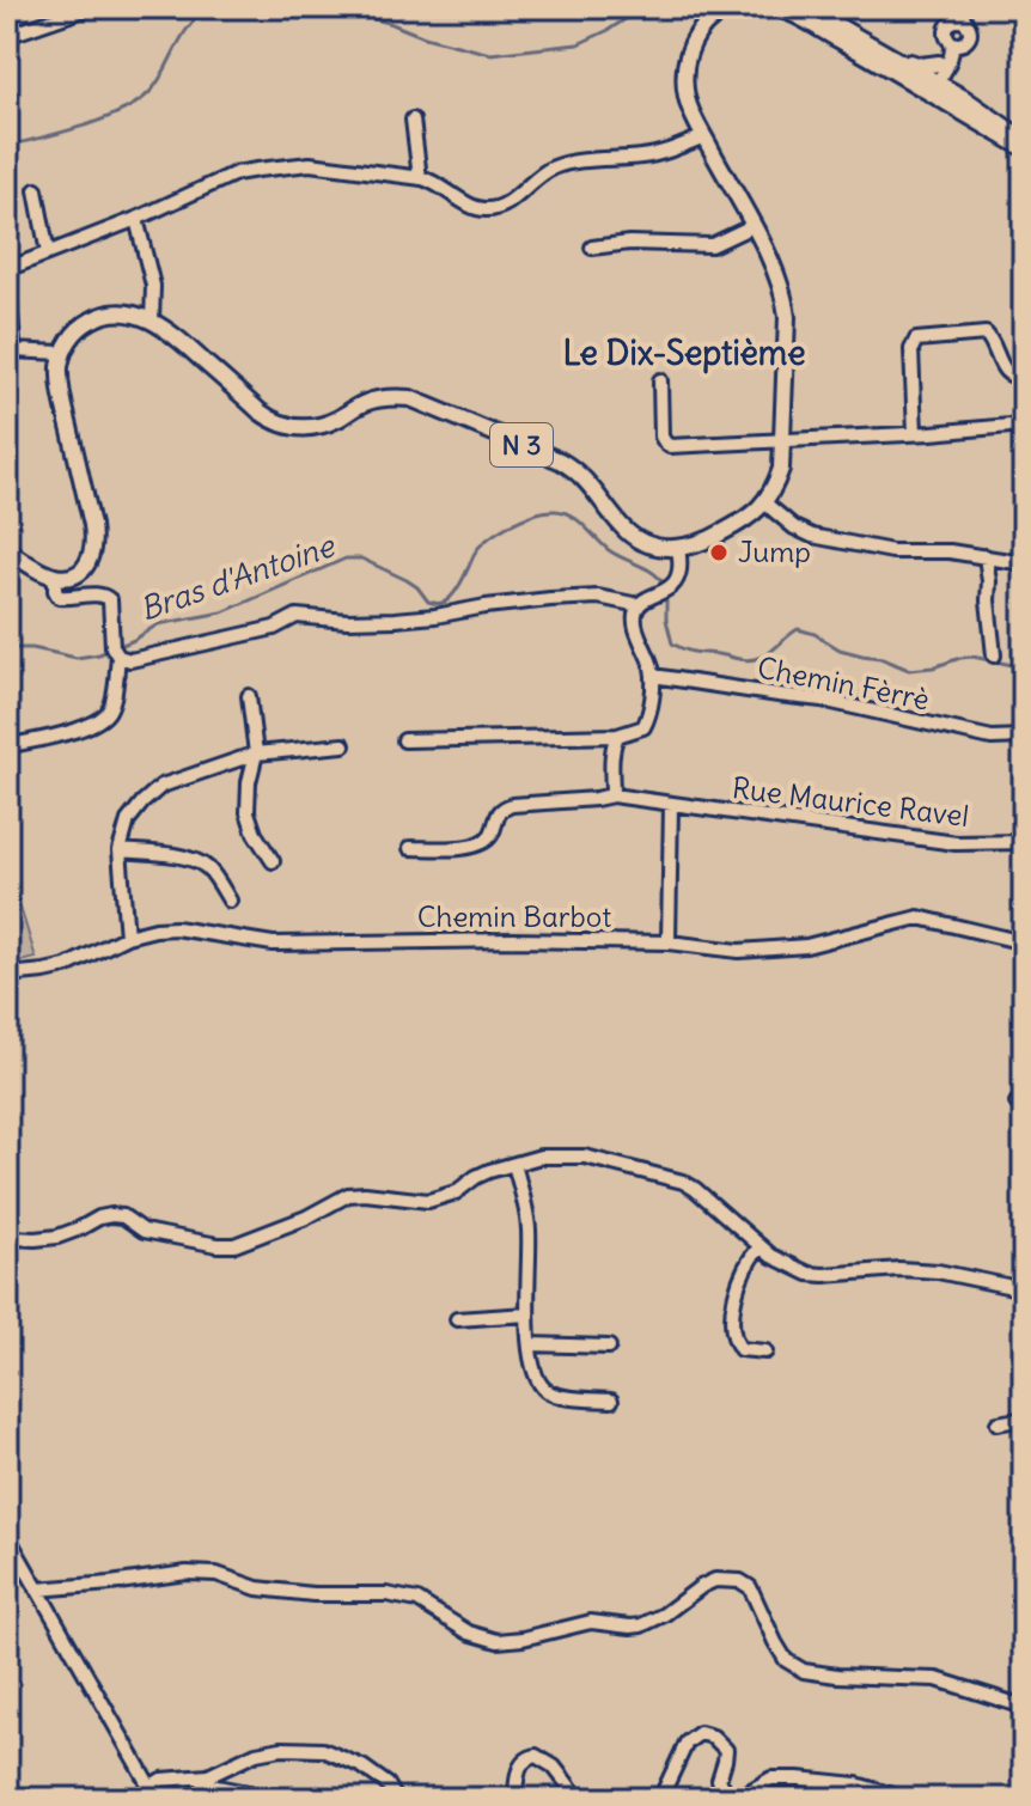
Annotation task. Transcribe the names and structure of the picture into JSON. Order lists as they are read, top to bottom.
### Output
{
  "streets": {
    "main road": ["N 3"],
    "street": ["Chemin Fèrrè", "Rue Maurice Ravel", "Chemin Barbot"]
  },
  "districts": ["Le Dix-Septième"],
  "water": ["Bras d'Antoine"],
  "places": ["Jump"]
}
